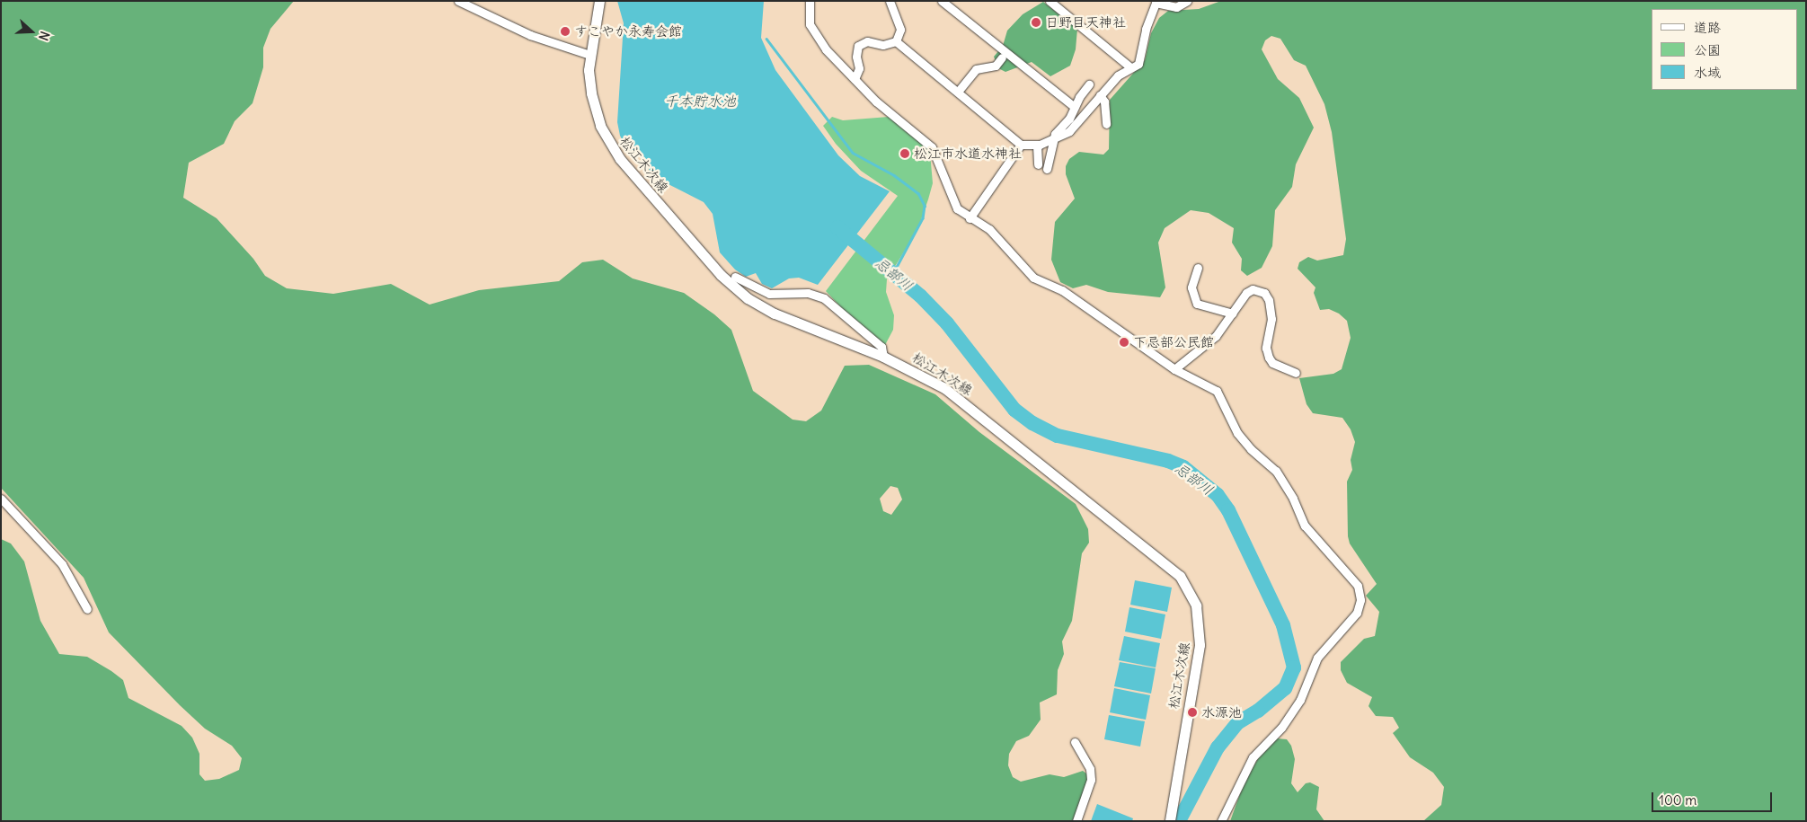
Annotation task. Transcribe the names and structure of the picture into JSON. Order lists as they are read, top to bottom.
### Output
{
  "streets": {
    "main road": ["松江木次線"]
  },
  "water": ["千本貯水池", "忌部川"],
  "places": [
    "日野目天神社",
    "すこやか永寿会館",
    "松江市水道水神社",
    "下忌部公民館",
    "水源池"
  ],
  "legend": ["道路", "公園", "水域"],
  "scale_bar": "100 m",
  "north": "right"
}
